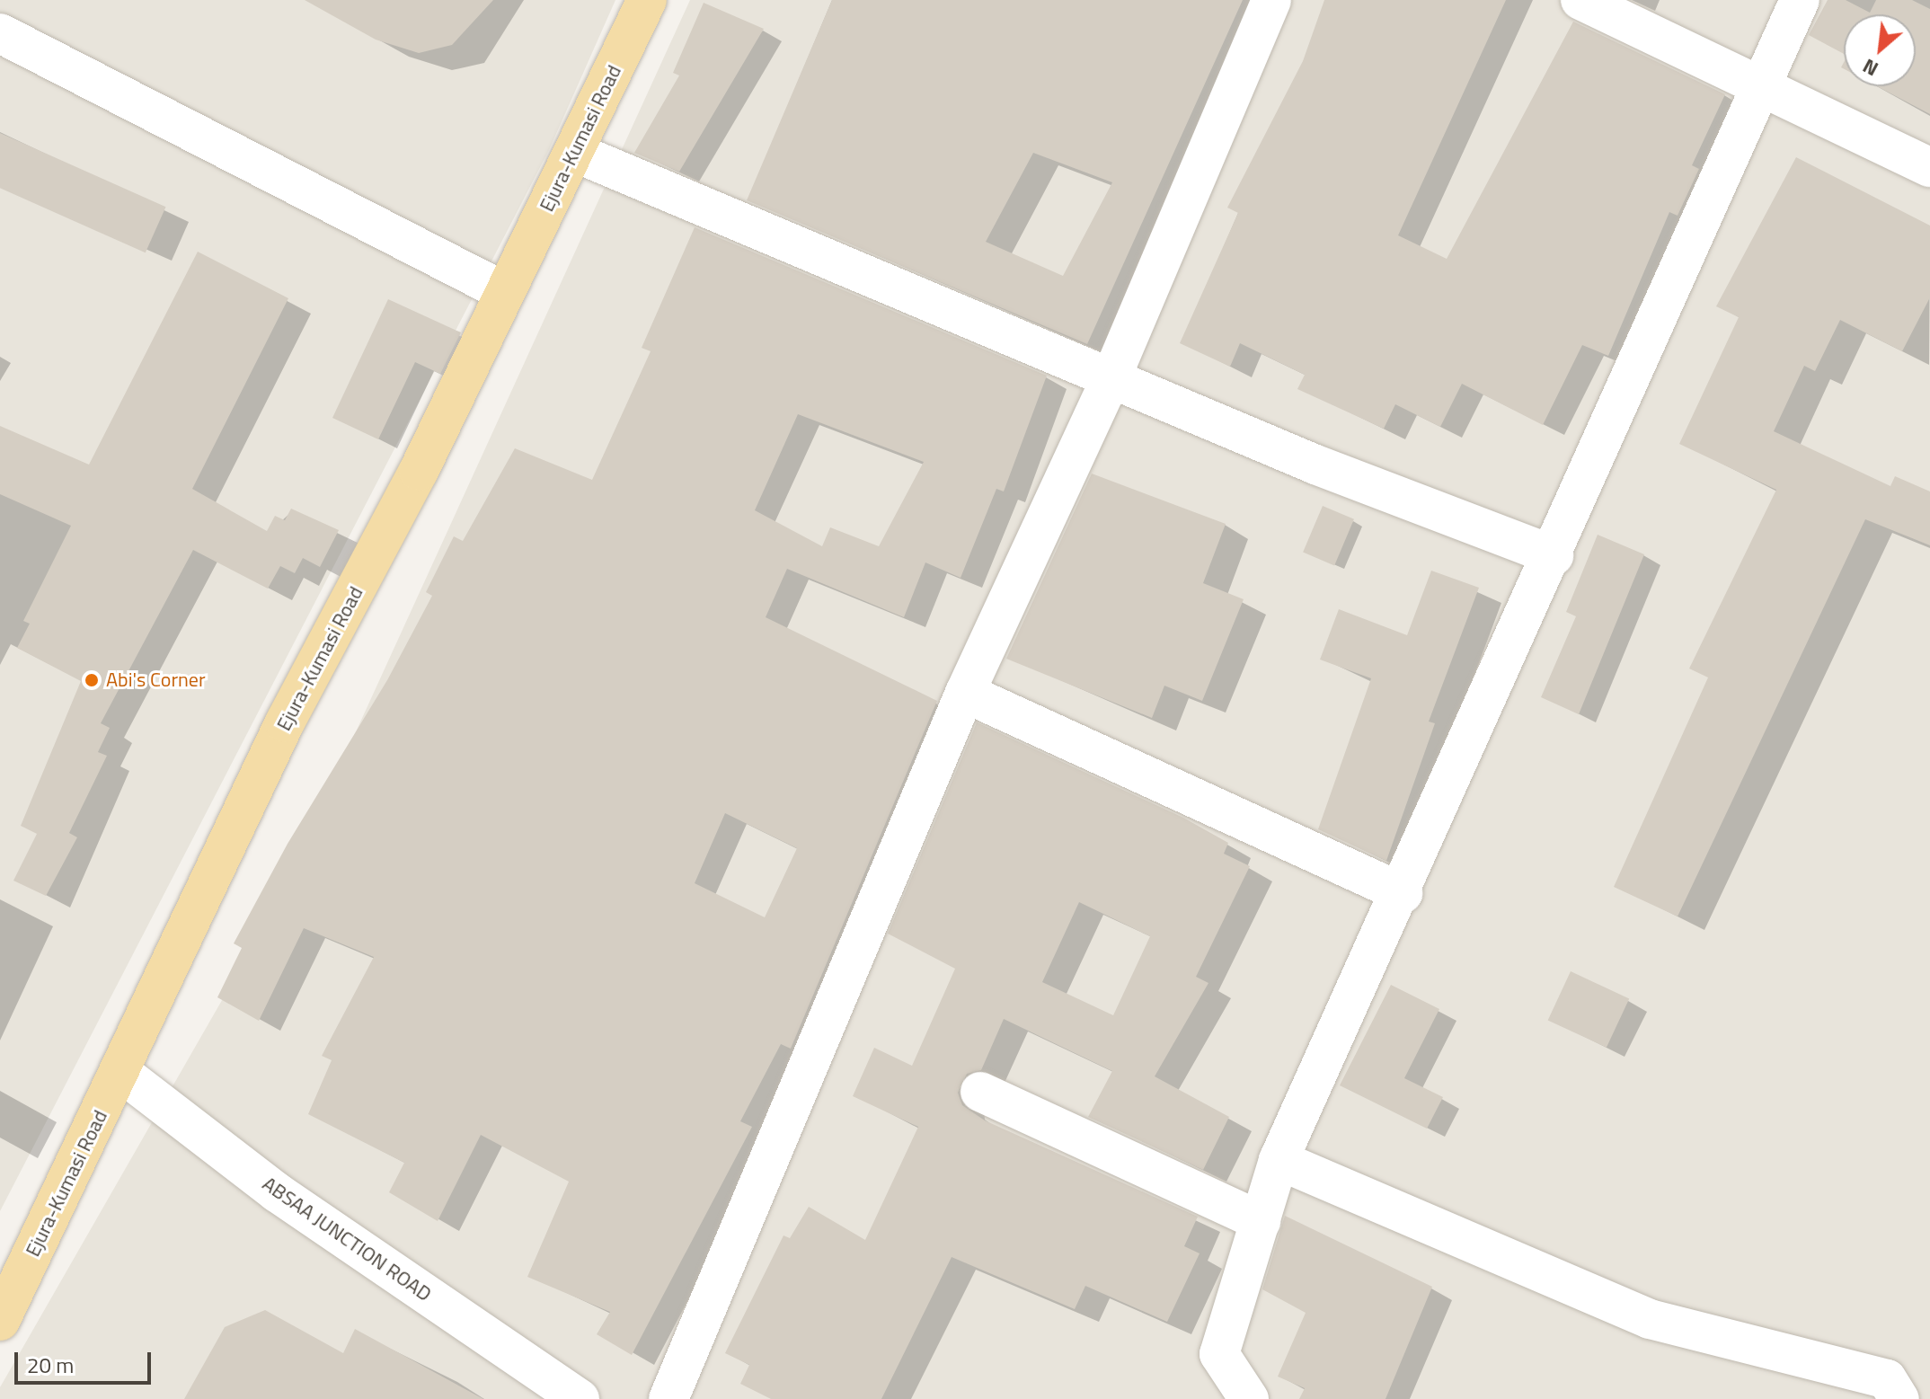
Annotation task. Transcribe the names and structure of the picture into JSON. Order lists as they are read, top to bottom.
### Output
{
  "streets": {
    "main road": ["Ejura-Kumasi Road"],
    "street": ["ABSAA JUNCTION ROAD"]
  },
  "crossings": [
    ["Ejura-Kumasi Road", "ABSAA JUNCTION ROAD"]
  ],
  "places": ["Abi's Corner"],
  "scale_bar": "20 m",
  "north": "bottom left"
}
